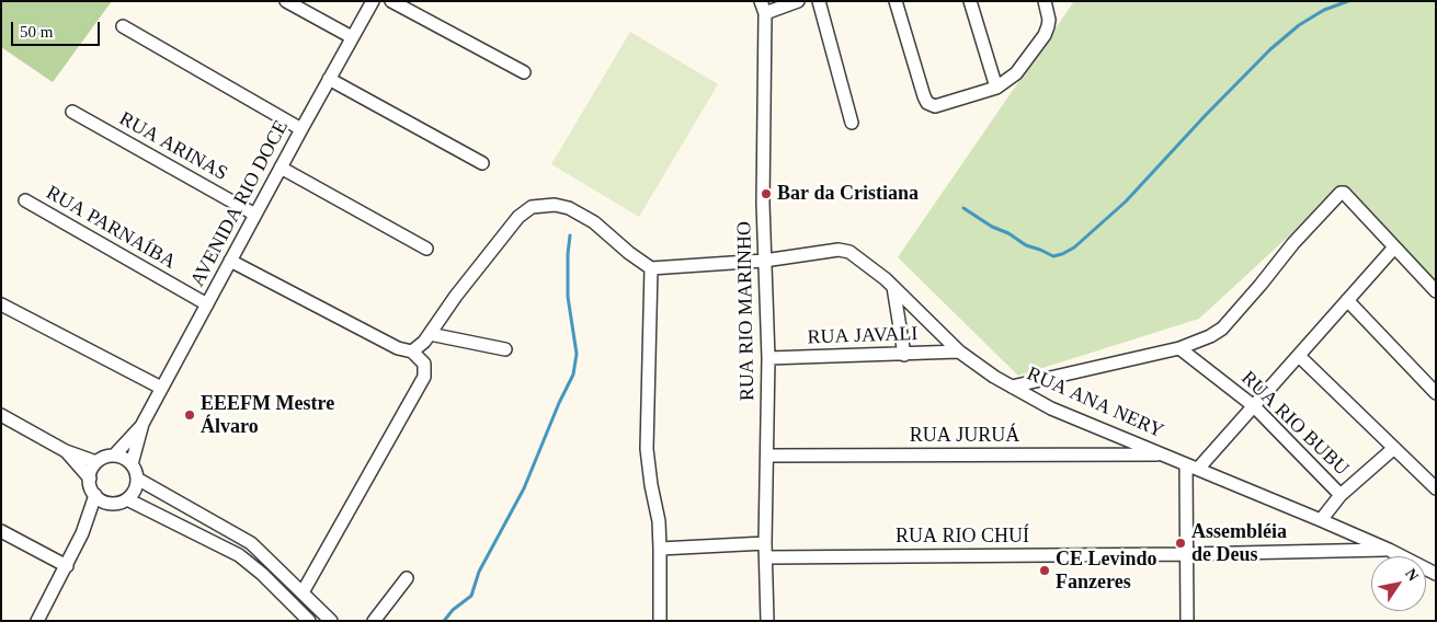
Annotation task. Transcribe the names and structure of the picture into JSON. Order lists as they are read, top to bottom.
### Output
{
  "streets": {
    "street": [
      "RUA ARINAS",
      "AVENIDA RIO DOCE",
      "RUA PARNAÍBA",
      "RUA RIO MARINHO",
      "RUA JAVALI",
      "RUA ANA NERY",
      "RUA RIO BUBU",
      "RUA JURUÁ",
      "RUA RIO CHUÍ"
    ]
  },
  "crossings": [
    ["RUA ARINAS", "AVENIDA RIO DOCE"],
    ["AVENIDA RIO DOCE", "RUA PARNAÍBA"],
    ["RUA RIO MARINHO", "RUA JAVALI"],
    ["RUA RIO MARINHO", "RUA ANA NERY"],
    ["RUA RIO MARINHO", "RUA JURUÁ"],
    ["RUA RIO MARINHO", "RUA RIO CHUÍ"],
    ["RUA JAVALI", "RUA ANA NERY"],
    ["RUA ANA NERY", "RUA JURUÁ"],
    ["RUA ANA NERY", "RUA RIO CHUÍ"]
  ],
  "places": [
    "Bar da Cristiana",
    "EEEFM Mestre Álvaro",
    "Assembléia de Deus",
    "CE Levindo Fanzeres"
  ],
  "scale_bar": "50 m",
  "north": "top right"
}
